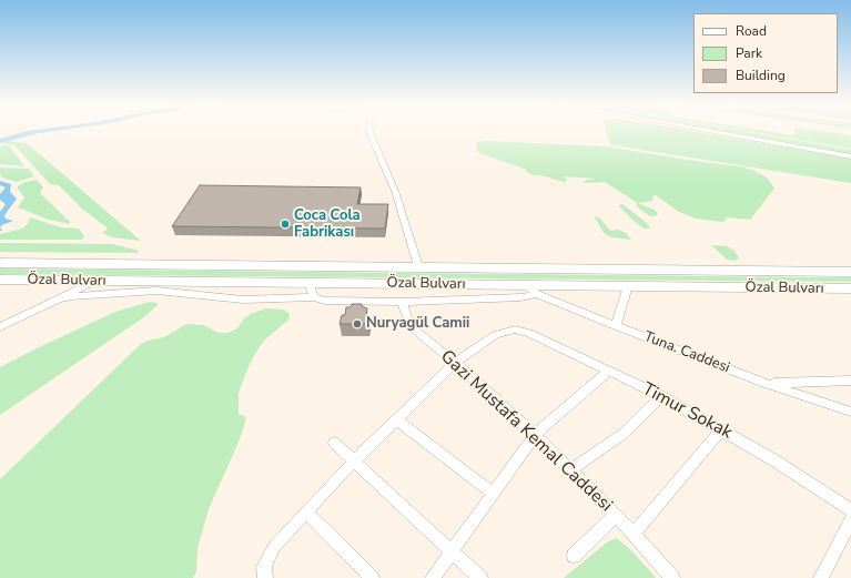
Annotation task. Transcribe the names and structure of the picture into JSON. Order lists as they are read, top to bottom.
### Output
{
  "streets": {
    "highway": ["Özal Bulvarı"],
    "street": ["Tuna. Caddesi", "Timur Sokak", "Gazi Mustafa Kemal Caddesi"]
  },
  "crossings": [
    ["Özal Bulvarı", "Tuna. Caddesi"],
    ["Timur Sokak", "Gazi Mustafa Kemal Caddesi"]
  ],
  "places": ["Coca Cola Fabrikası", "Nuryagül Camii"],
  "legend": ["Road", "Park", "Building"]
}
